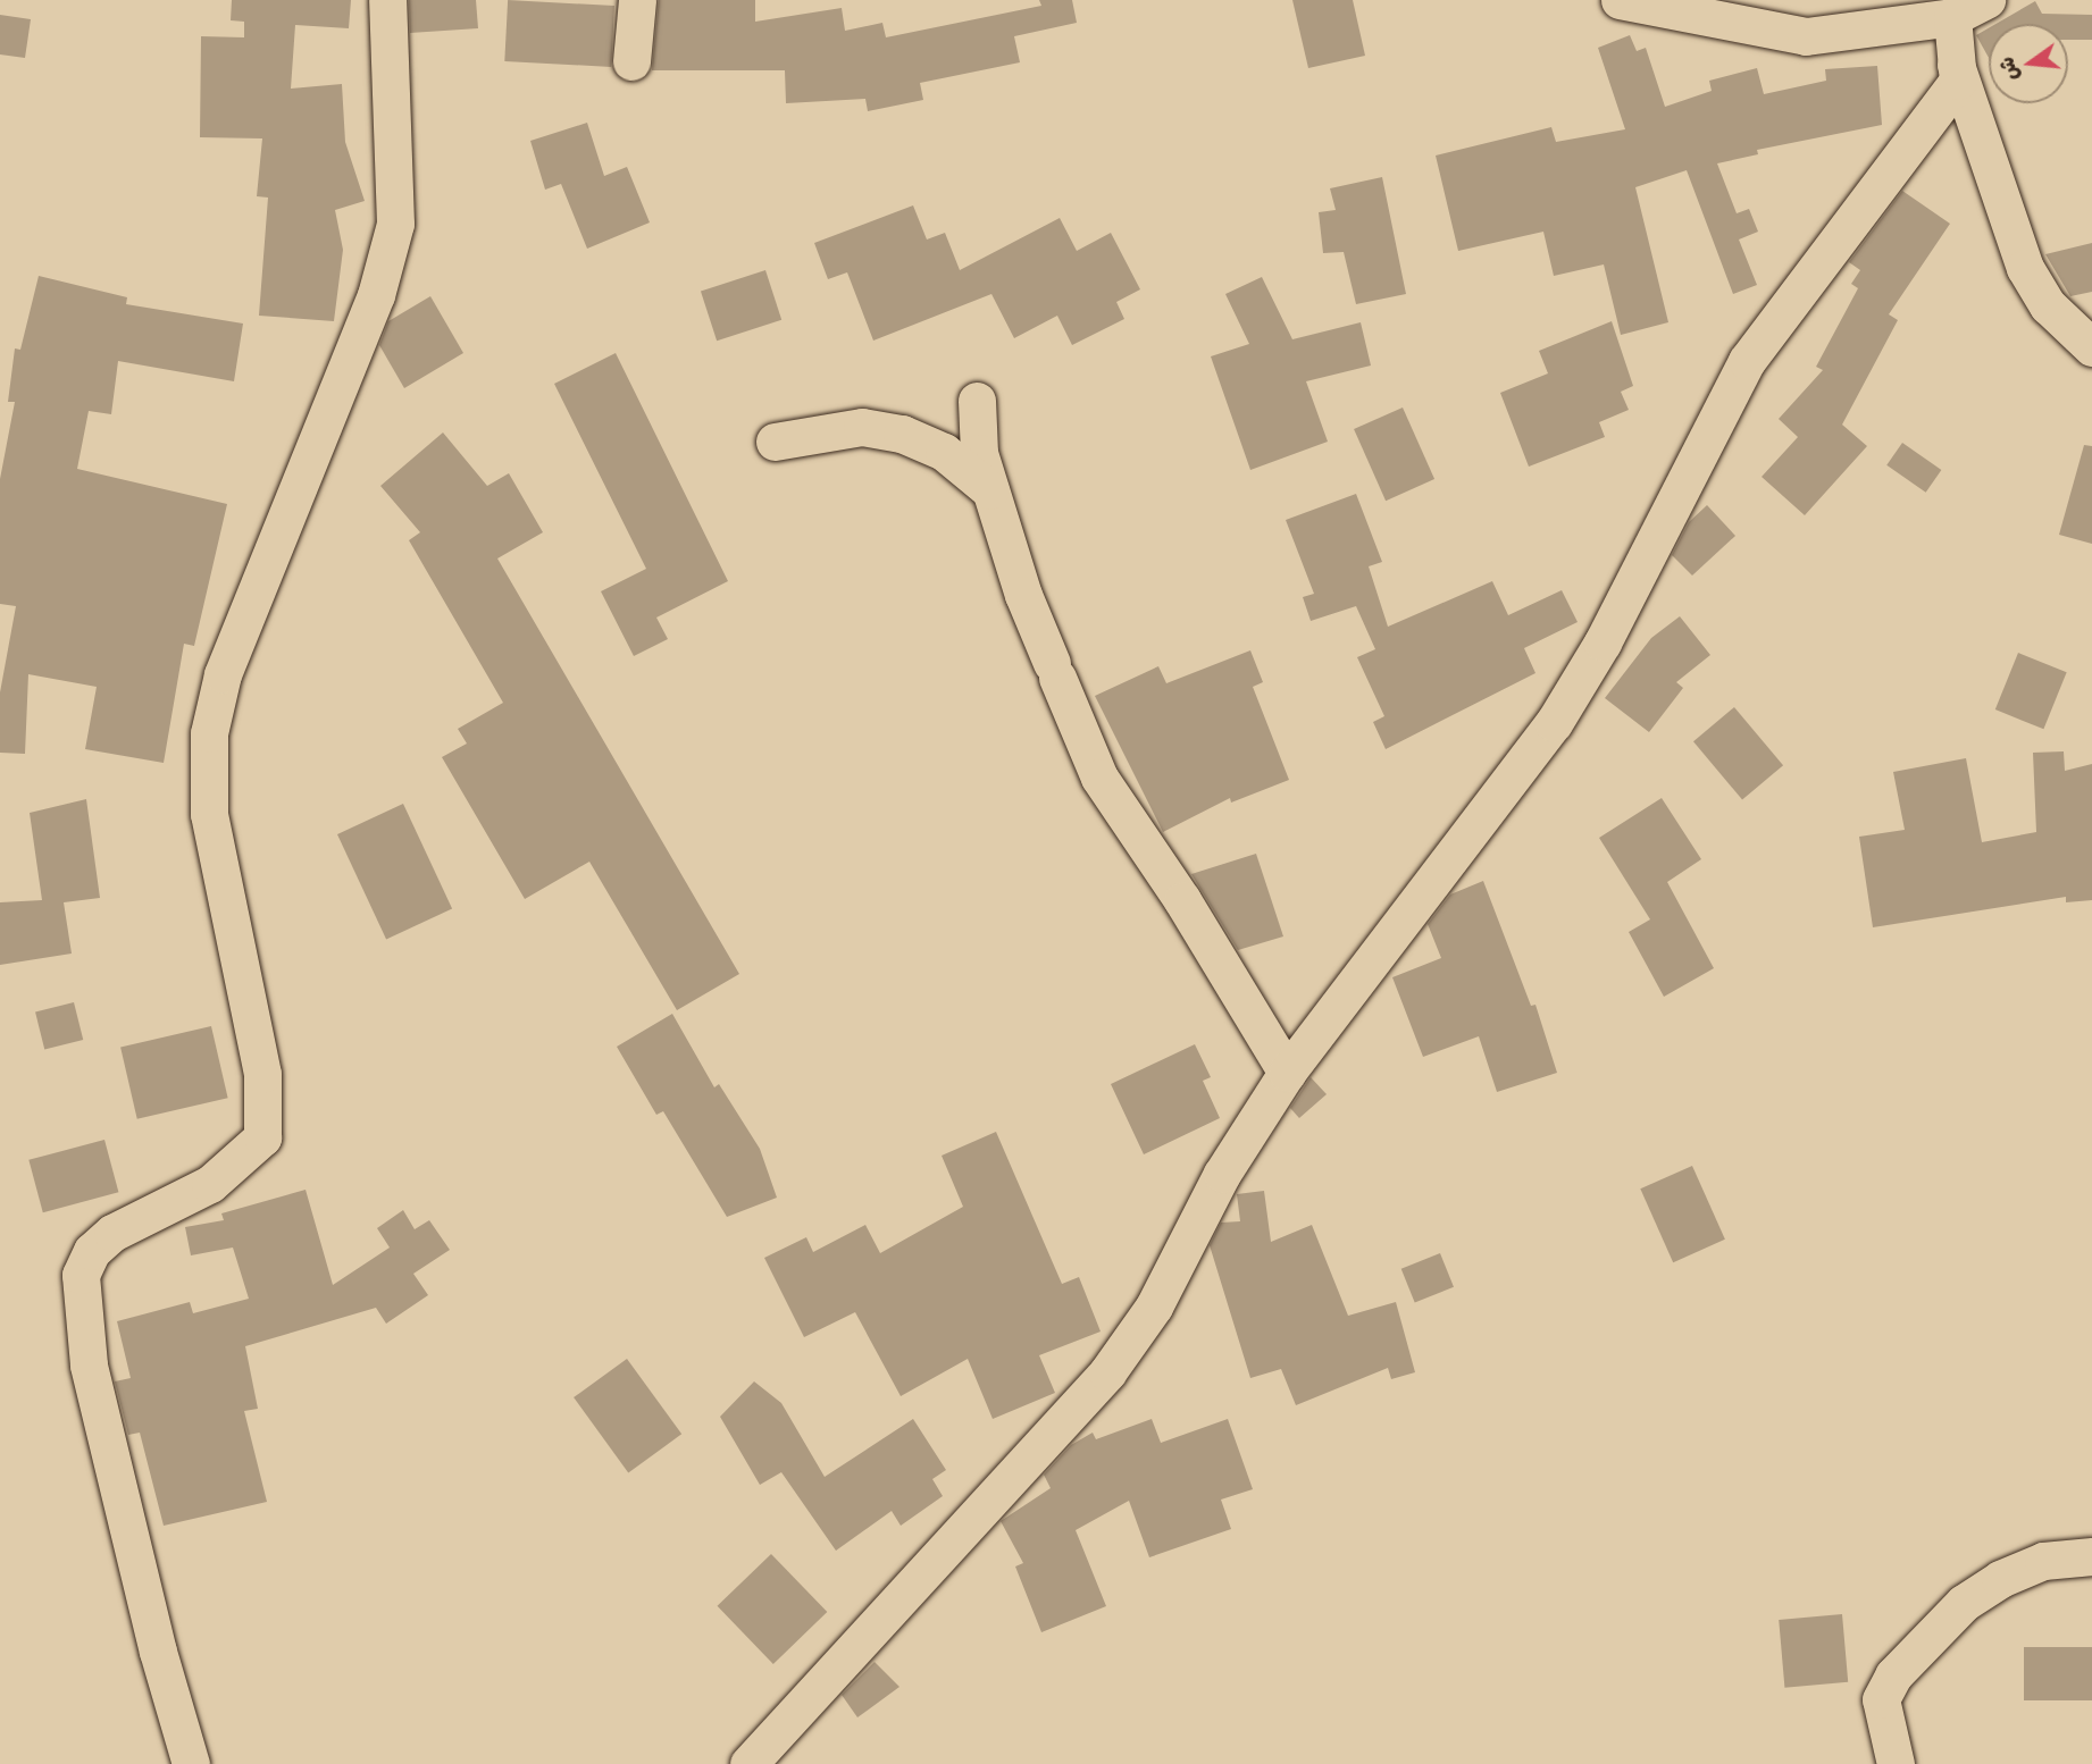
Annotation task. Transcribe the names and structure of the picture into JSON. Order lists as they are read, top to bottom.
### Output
{
  "north": "left"
}
